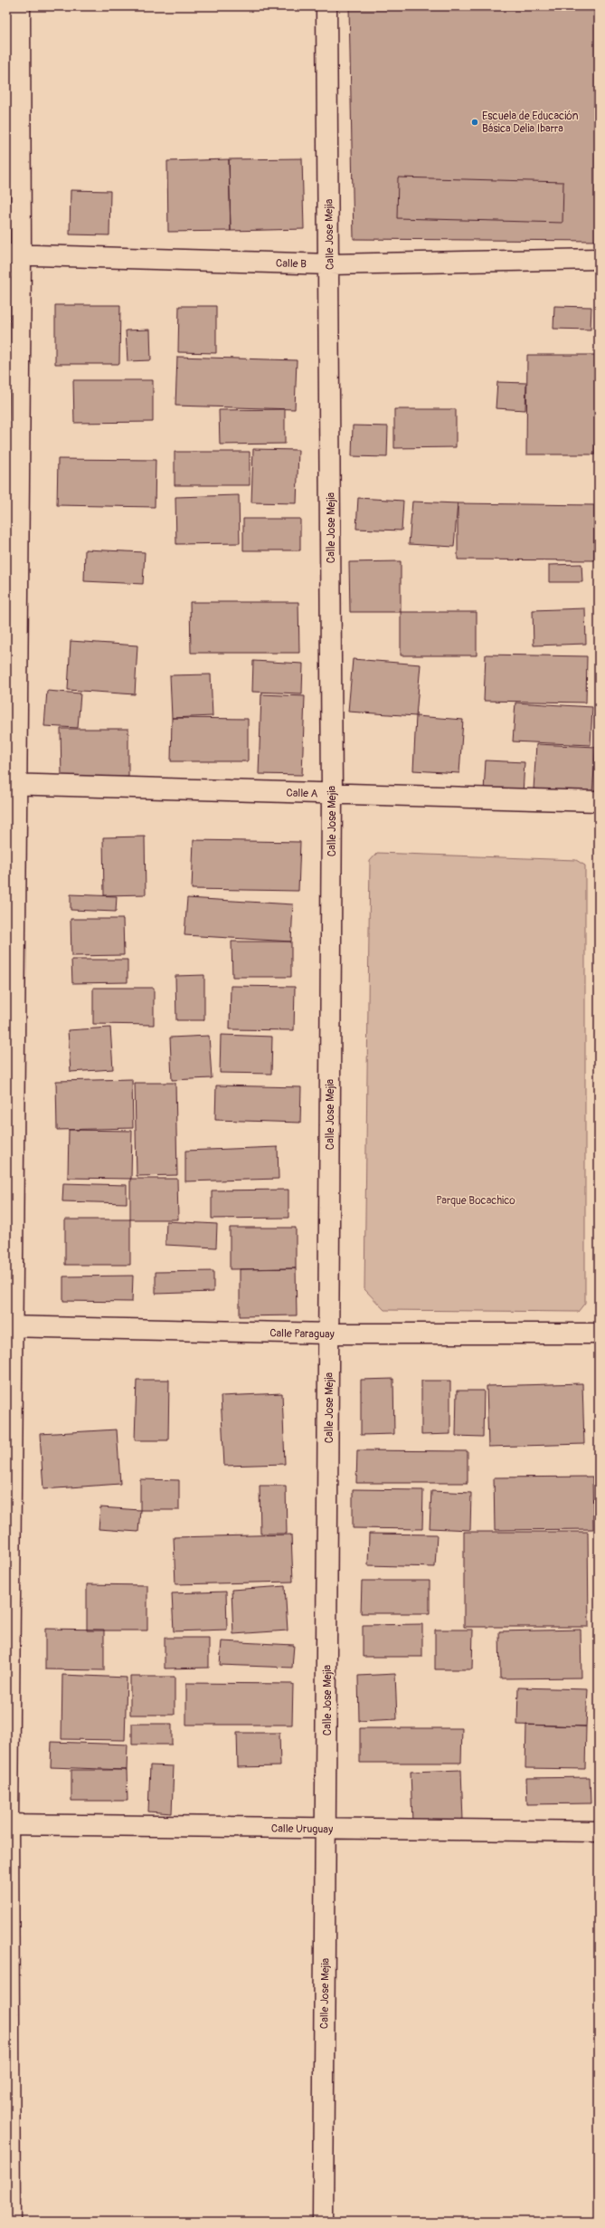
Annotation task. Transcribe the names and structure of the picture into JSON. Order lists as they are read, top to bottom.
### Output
{
  "streets": {
    "street": [
      "Calle Jose Mejia",
      "Calle B",
      "Calle A",
      "Calle Paraguay",
      "Calle Uruguay"
    ]
  },
  "crossings": [
    ["Calle Jose Mejia", "Calle B"],
    ["Calle Jose Mejia", "Calle A"],
    ["Calle Jose Mejia", "Calle Paraguay"],
    ["Calle Jose Mejia", "Calle Uruguay"]
  ],
  "parks": ["Parque Bocachico"],
  "places": ["Escuela de Educación Básica Delia Ibarra"]
}
